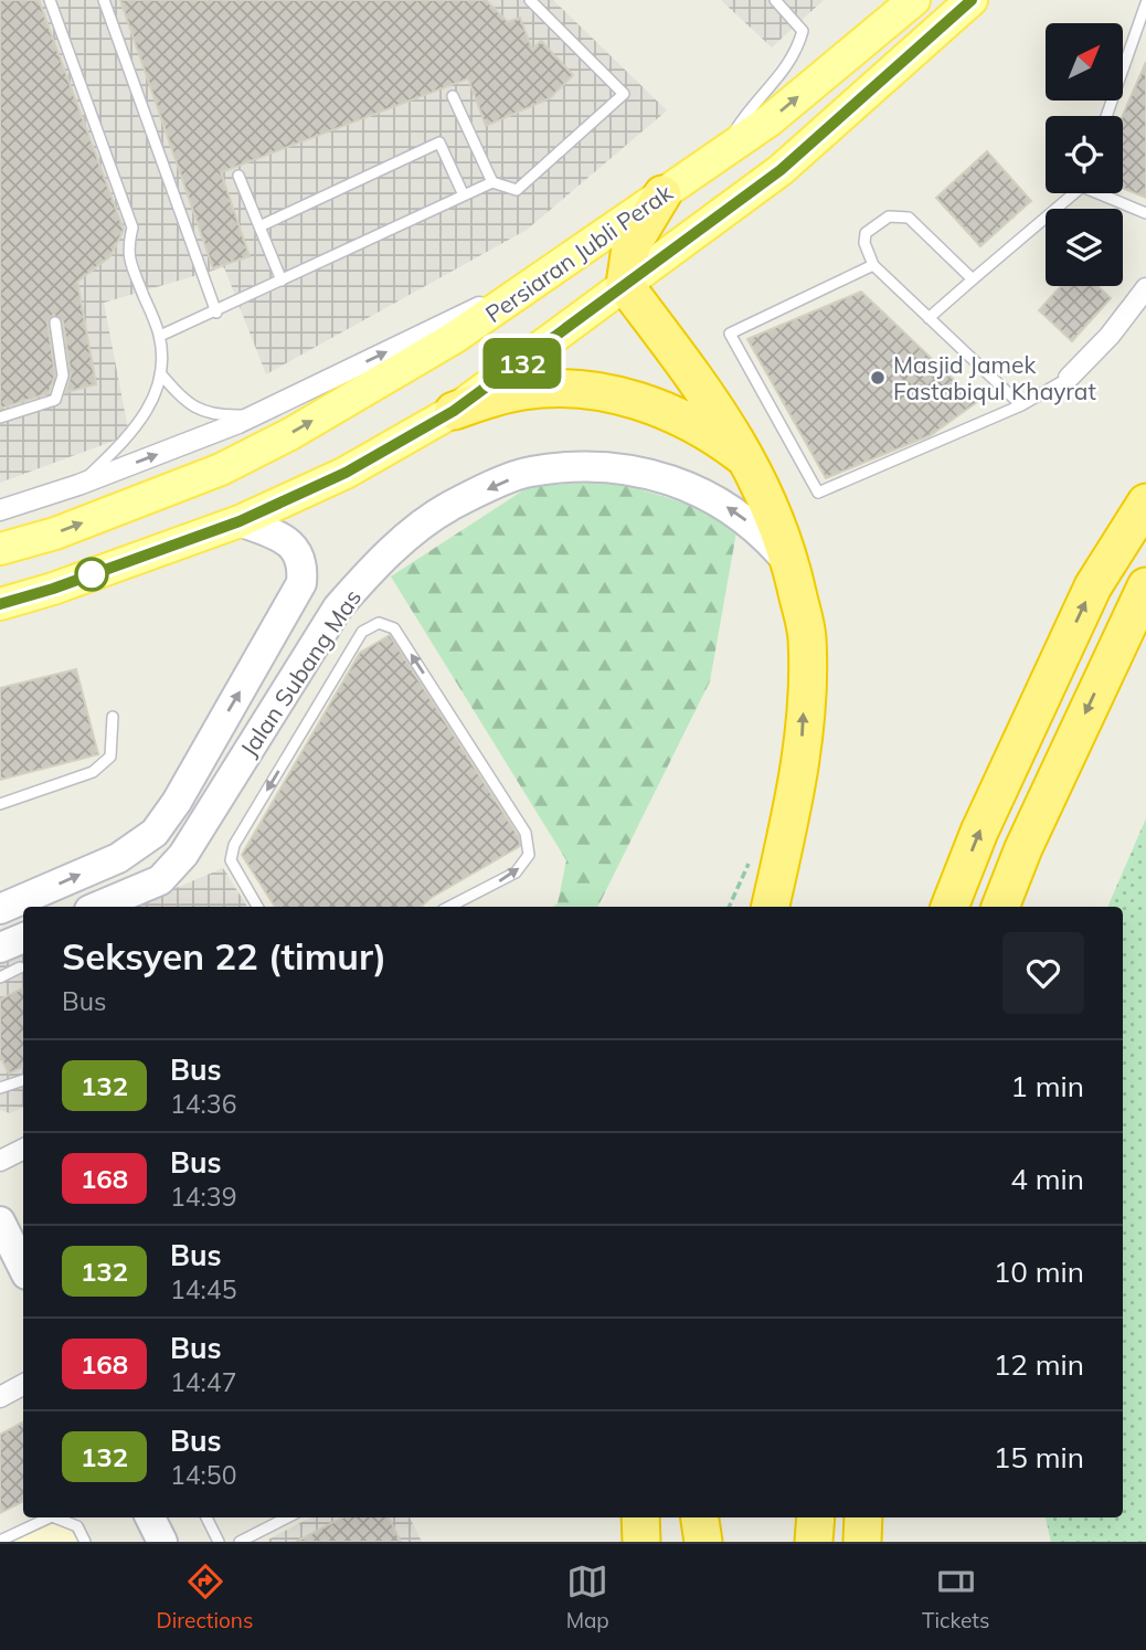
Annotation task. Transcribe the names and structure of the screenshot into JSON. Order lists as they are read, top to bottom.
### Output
{
  "streets": {
    "main road": ["Persiaran Jubli Perak"],
    "street": ["Jalan Subang Mas"]
  },
  "places": ["Masjid Jamek Fastabiqul Khayrat"],
  "lines": ["bus line 132"],
  "north": "top right",
  "page": {
    "on_map": "132",
    "heading": ["Seksyen 22 (timur)", "Bus"],
    "list": [
      {
        "mark": "132",
        "name": "Bus",
        "note": "14:36",
        "value": "1 min"
      },
      {
        "mark": "168",
        "name": "Bus",
        "note": "14:39",
        "value": "4 min"
      },
      {
        "mark": "132",
        "name": "Bus",
        "note": "14:45",
        "value": "10 min"
      },
      {
        "mark": "168",
        "name": "Bus",
        "note": "14:47",
        "value": "12 min"
      },
      {
        "mark": "132",
        "name": "Bus",
        "note": "14:50",
        "value": "15 min"
      }
    ],
    "tabs": ["Directions", "Map", "Tickets"]
  }
}
